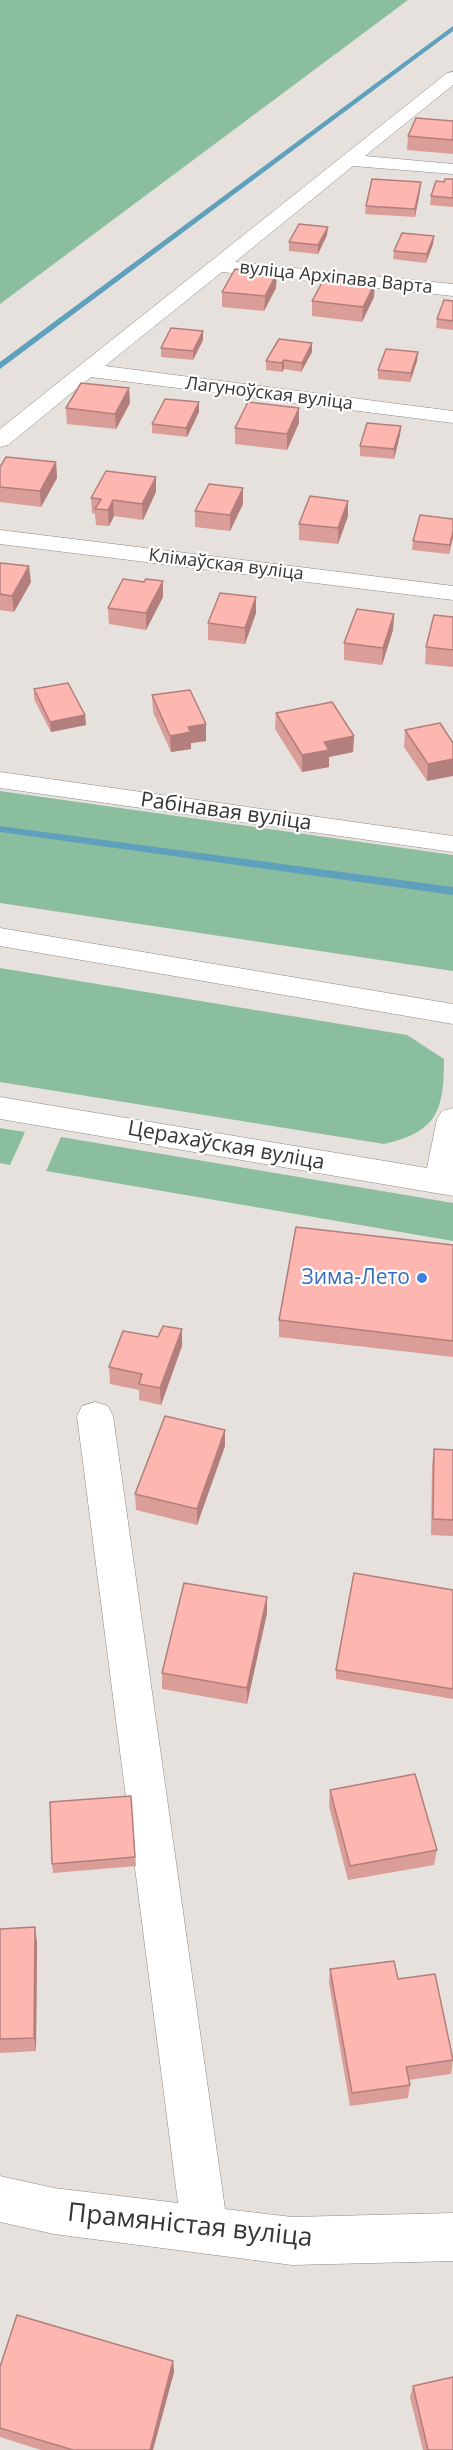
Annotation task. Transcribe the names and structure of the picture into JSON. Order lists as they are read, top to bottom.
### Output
{
  "streets": {
    "street": [
      "вуліца Архіпава Варта",
      "Лагуноўская вуліца",
      "Клімаўская вуліца",
      "Рабінавая вуліца",
      "Церахаўская вуліца",
      "Прамяністая вуліца"
    ]
  },
  "places": ["Зима-Лето"]
}
